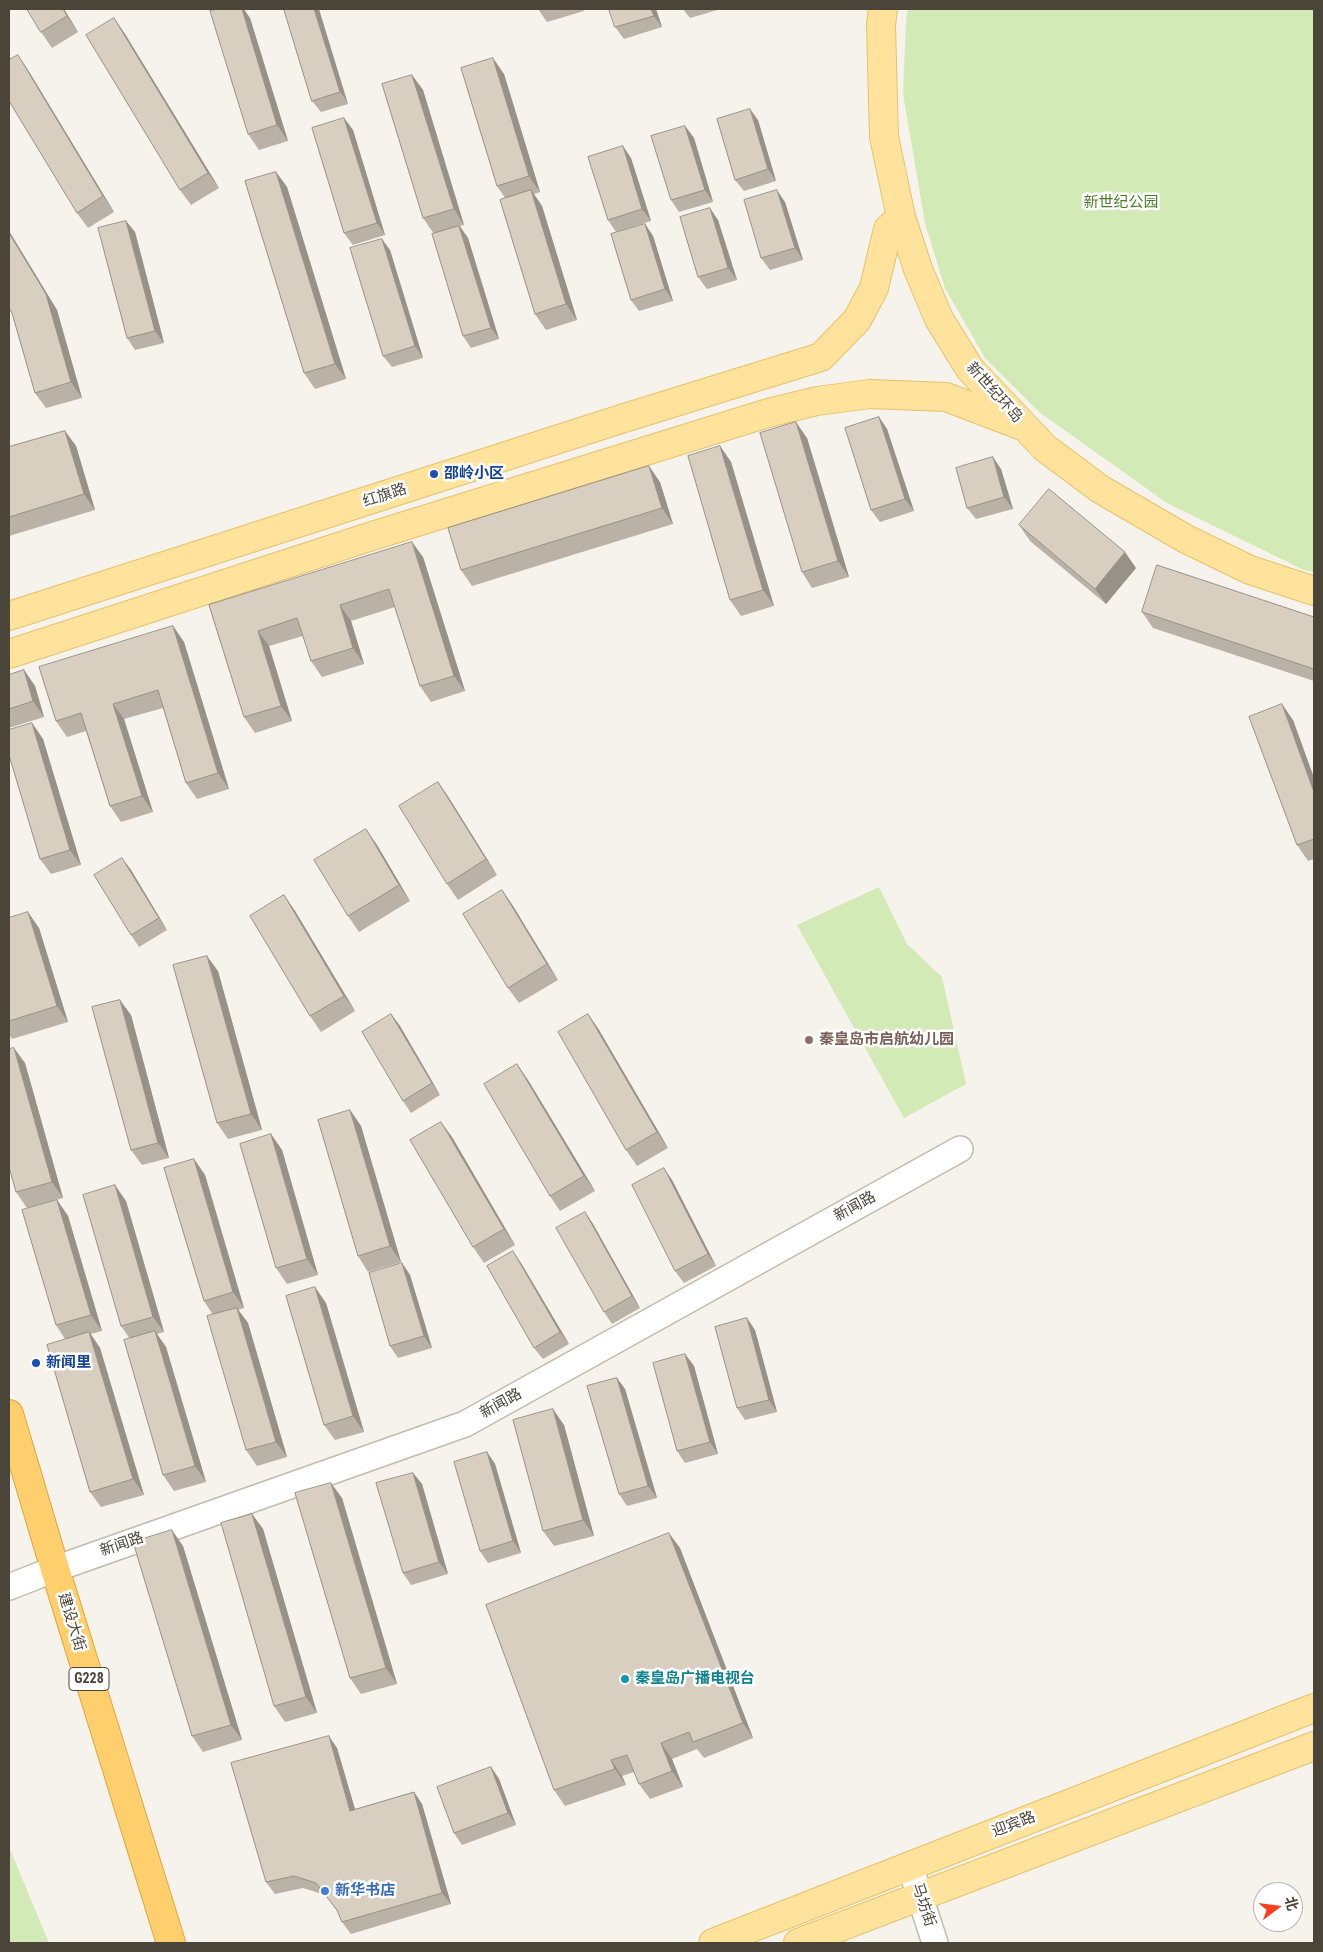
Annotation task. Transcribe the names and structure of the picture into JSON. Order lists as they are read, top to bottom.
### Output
{
  "streets": {
    "highway": ["建设大街", "G228"],
    "main road": ["新世纪环岛", "红旗路", "迎宾路"],
    "street": ["新闻路", "马坊街"]
  },
  "crossings": [
    ["新世纪环岛", "红旗路"],
    ["新闻路", "建设大街"],
    ["迎宾路", "马坊街"]
  ],
  "parks": ["新世纪公园"],
  "places": [
    "邵岭小区",
    "秦皇岛市启航幼儿园",
    "新闻里",
    "秦皇岛广播电视台",
    "新华书店"
  ],
  "north": "right"
}
